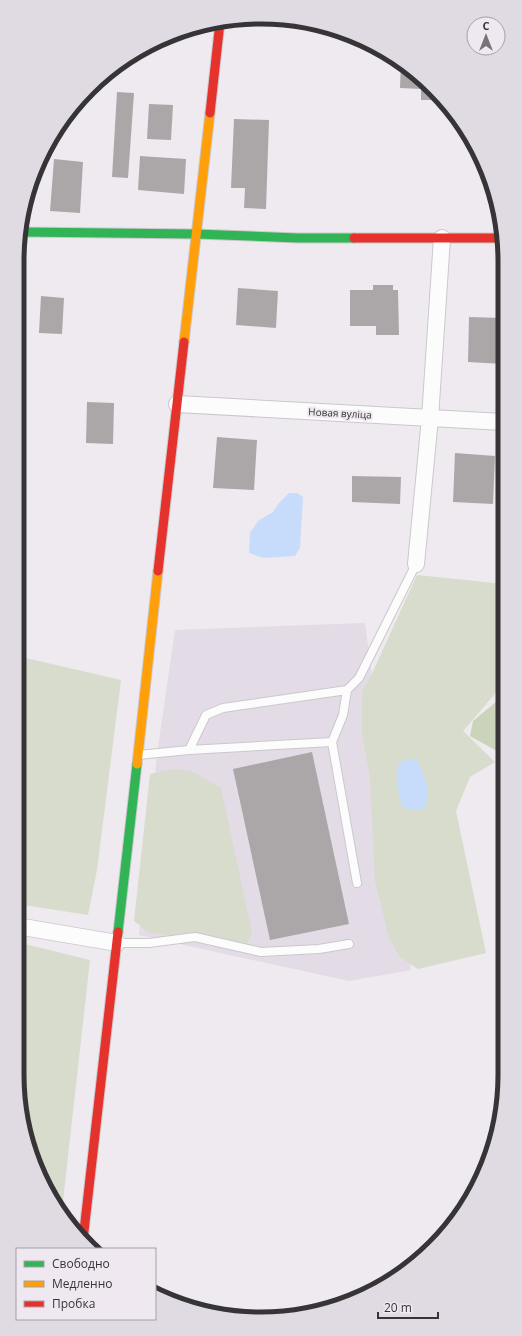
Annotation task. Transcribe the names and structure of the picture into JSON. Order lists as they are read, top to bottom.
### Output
{
  "streets": {
    "street": ["Новая вуліца"]
  },
  "legend": ["Свободно", "Медленно", "Пробка"],
  "scale_bar": "20 m",
  "north": "top"
}
